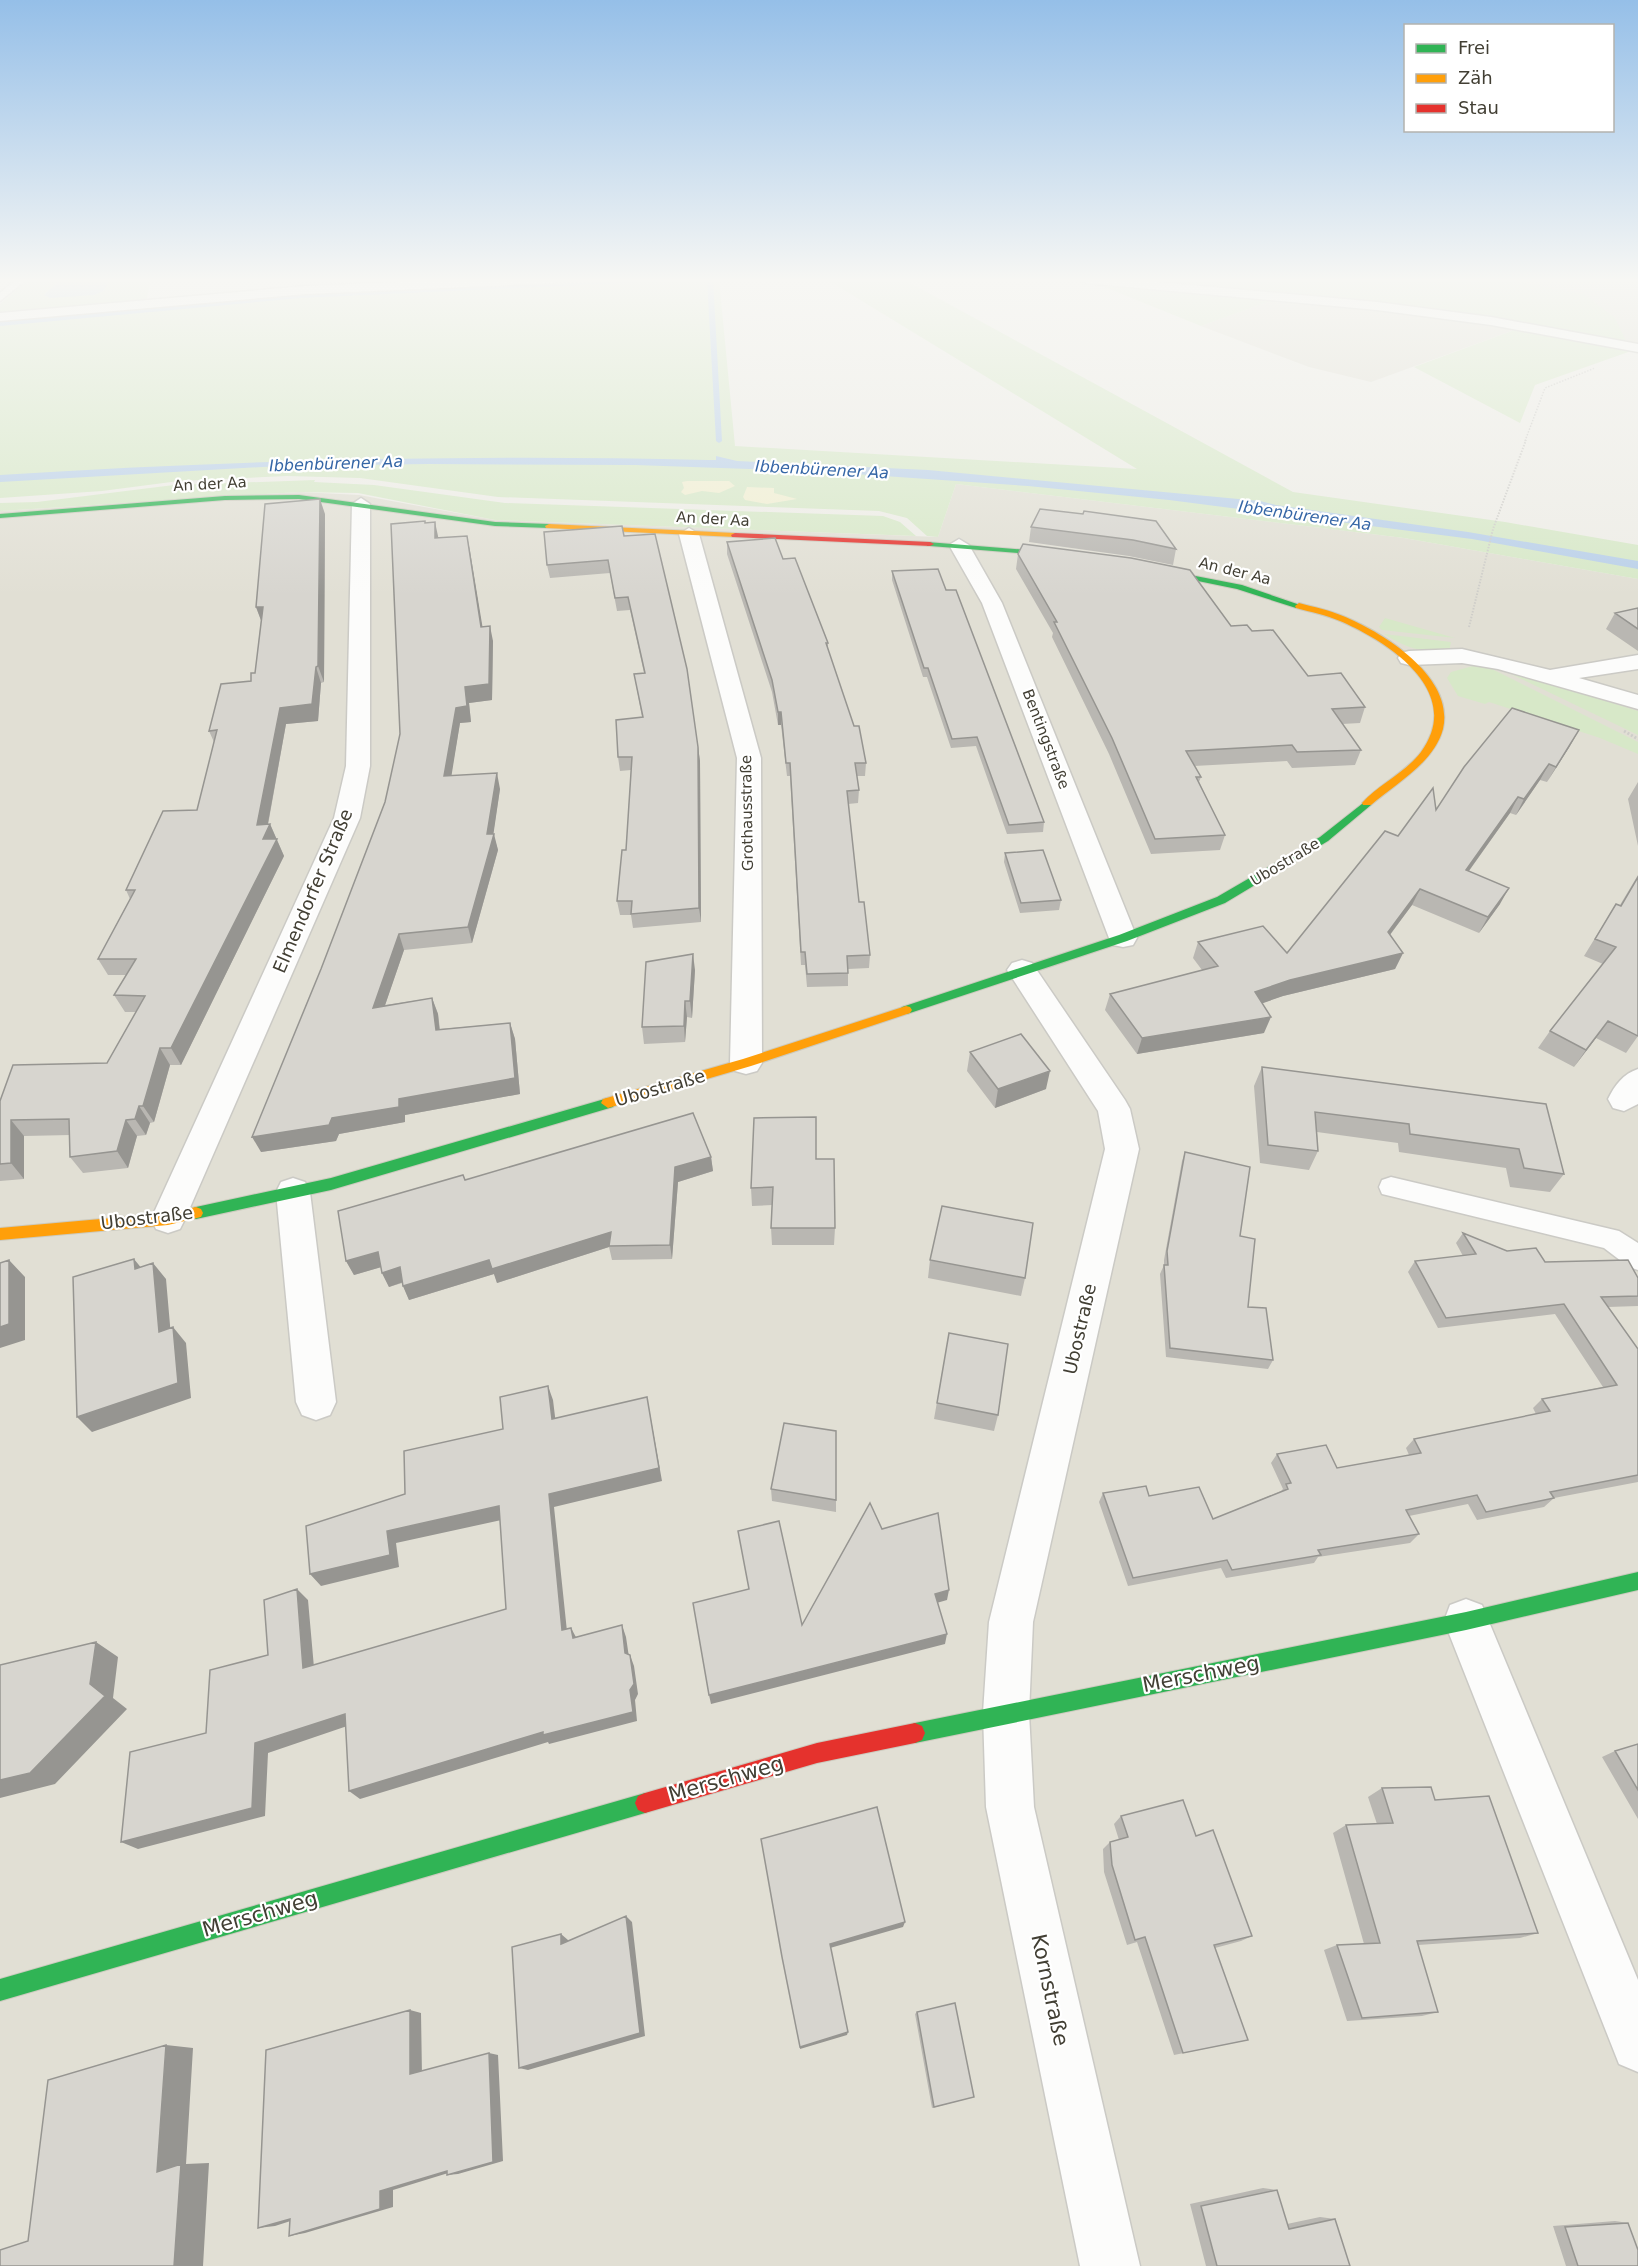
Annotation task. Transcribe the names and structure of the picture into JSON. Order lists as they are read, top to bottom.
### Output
{
  "streets": {
    "street": [
      "An der Aa",
      "Bentingstraße",
      "Grothausstraße",
      "Ubostraße",
      "Elmendorfer Straße",
      "Merschweg",
      "Kornstraße"
    ]
  },
  "crossings": [
    ["An der Aa", "Bentingstraße"],
    ["An der Aa", "Grothausstraße"],
    ["An der Aa", "Ubostraße"],
    ["An der Aa", "Elmendorfer Straße"],
    ["Bentingstraße", "Ubostraße"],
    ["Grothausstraße", "Ubostraße"],
    ["Ubostraße", "Elmendorfer Straße"],
    ["Ubostraße", "Merschweg"],
    ["Ubostraße", "Kornstraße"],
    ["Merschweg", "Kornstraße"]
  ],
  "water": ["Ibbenbürener Aa"],
  "legend": ["Frei", "Zäh", "Stau"]
}
